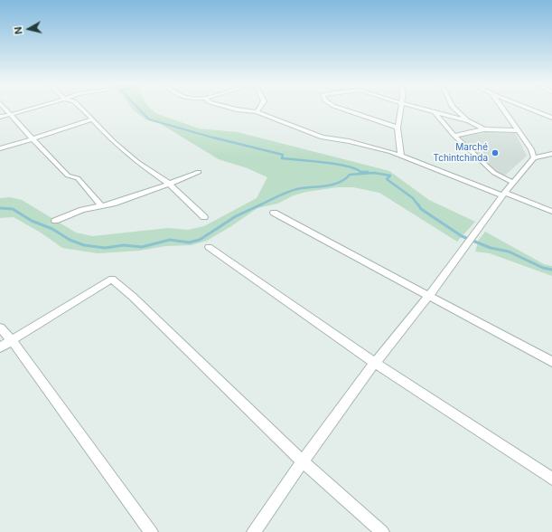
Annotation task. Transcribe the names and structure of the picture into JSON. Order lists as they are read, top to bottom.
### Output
{
  "places": ["Marché Tchintchinda"],
  "north": "left"
}
